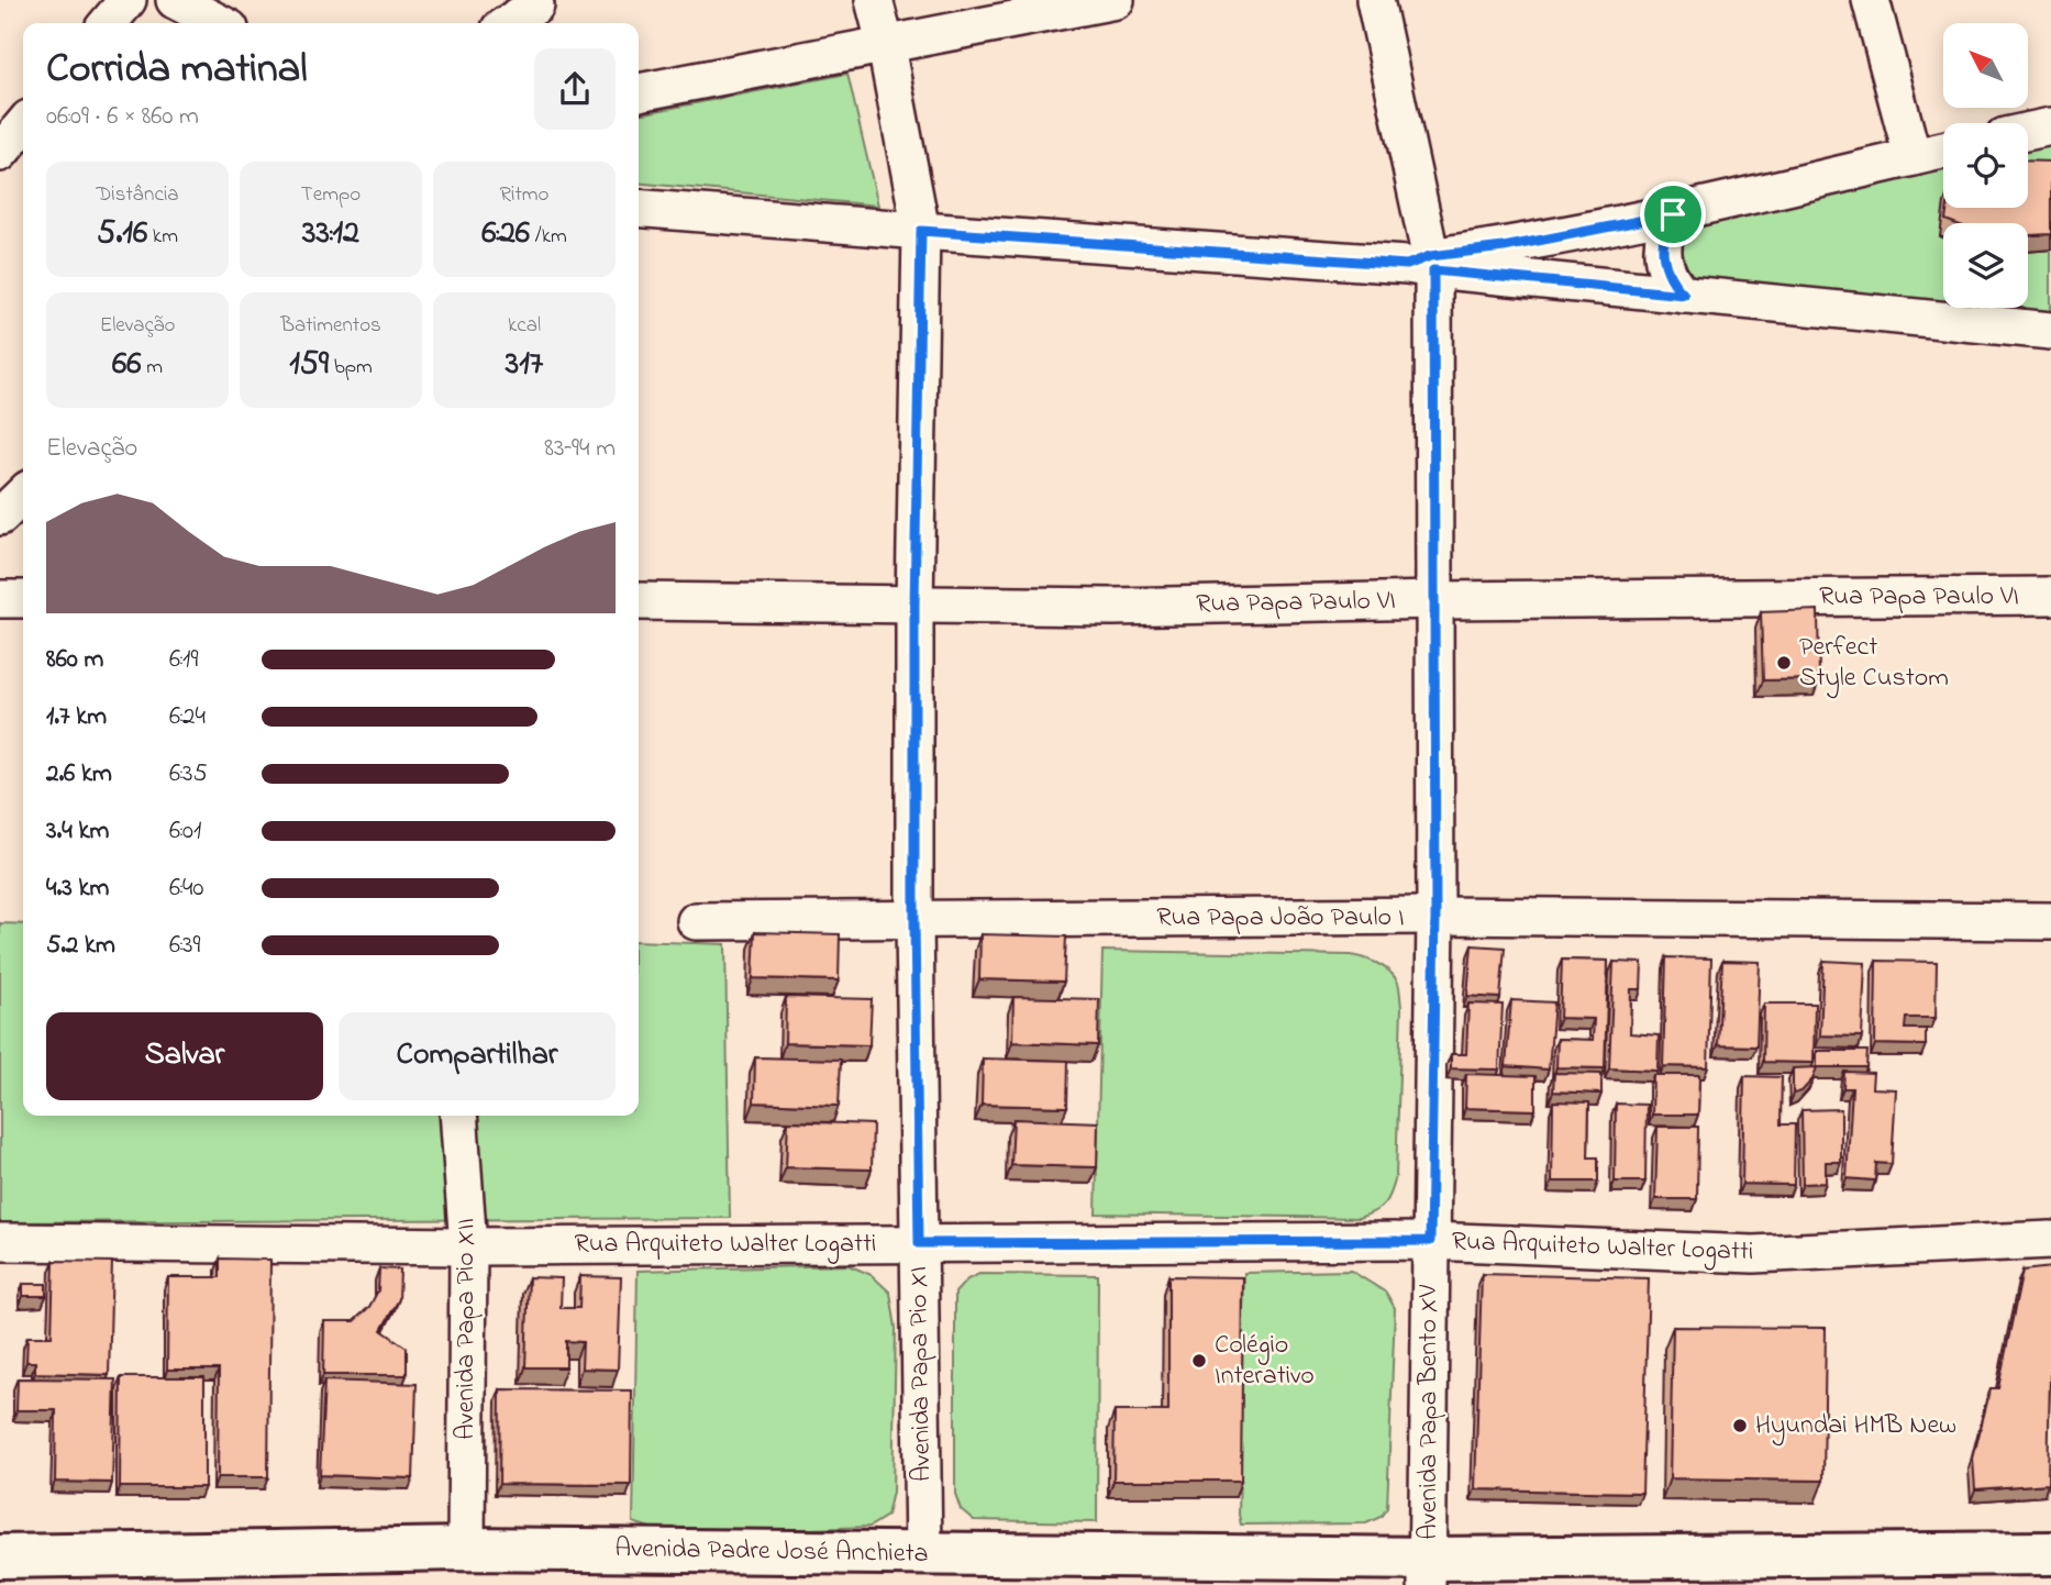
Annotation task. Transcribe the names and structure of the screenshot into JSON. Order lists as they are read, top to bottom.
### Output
{
  "streets": {
    "main road": ["Avenida Padre José Anchieta"],
    "street": [
      "Rua Papa Paulo VI",
      "Rua Papa João Paulo I",
      "Rua Arquiteto Walter Logatti",
      "Avenida Papa Pio XII",
      "Avenida Papa Pio XI",
      "Avenida Papa Bento XV"
    ]
  },
  "crossings": [
    ["Rua Papa Paulo VI", "Avenida Papa Pio XI"],
    ["Rua Papa Paulo VI", "Avenida Papa Bento XV"],
    ["Rua Papa João Paulo I", "Avenida Papa Pio XI"],
    ["Rua Papa João Paulo I", "Avenida Papa Bento XV"],
    ["Rua Arquiteto Walter Logatti", "Avenida Papa Pio XII"],
    ["Rua Arquiteto Walter Logatti", "Avenida Papa Pio XI"],
    ["Rua Arquiteto Walter Logatti", "Avenida Papa Bento XV"],
    ["Avenida Papa Pio XII", "Avenida Padre José Anchieta"],
    ["Avenida Papa Pio XI", "Avenida Padre José Anchieta"],
    ["Avenida Papa Bento XV", "Avenida Padre José Anchieta"]
  ],
  "places": ["Perfect Style Custom", "Colégio Interativo", "Hyundai HMB New"],
  "north": "top left",
  "page": {
    "heading": ["Corrida matinal", "06:09 · 6 × 860 m"],
    "stats": [
      ["Distância", "5.16 km"],
      ["Tempo", "33:12"],
      ["Ritmo", "6:26 /km"],
      ["Elevação", "66 m"],
      ["Batimentos", "159 bpm"],
      ["kcal", "317"]
    ],
    "chart": ["Elevação", "83–94 m"],
    "list": [
      {
        "name": "860 m",
        "note": "6:19"
      },
      {
        "name": "1.7 km",
        "note": "6:24"
      },
      {
        "name": "2.6 km",
        "note": "6:35"
      },
      {
        "name": "3.4 km",
        "note": "6:01"
      },
      {
        "name": "4.3 km",
        "note": "6:40"
      },
      {
        "name": "5.2 km",
        "note": "6:39"
      }
    ],
    "buttons": ["Salvar", "Compartilhar"]
  }
}
